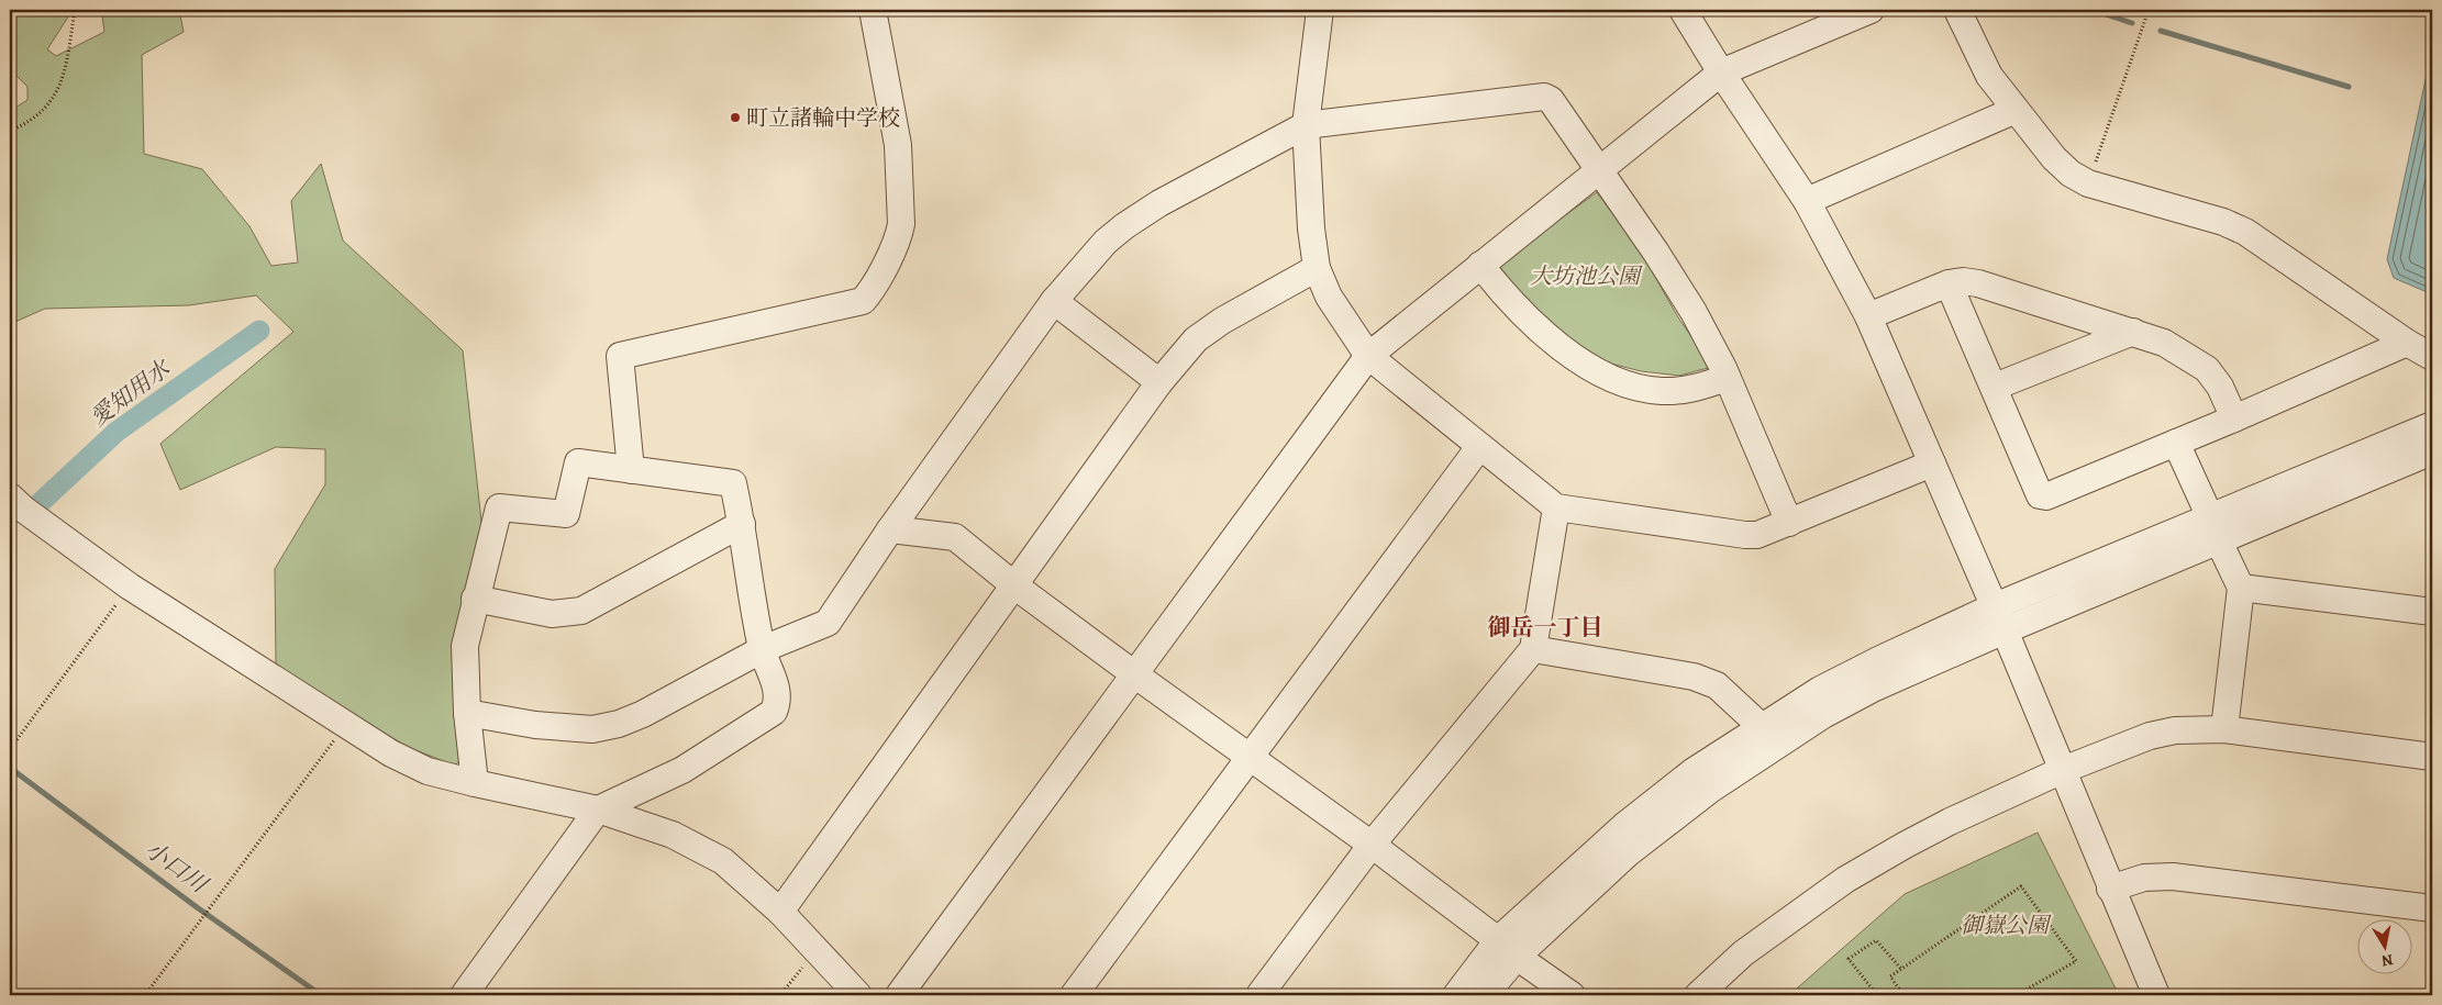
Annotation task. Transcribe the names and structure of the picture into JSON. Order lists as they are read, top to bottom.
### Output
{
  "districts": ["御岳一丁目"],
  "water": ["愛知用水", "小口川"],
  "parks": ["大坊池公園", "御嶽公園"],
  "places": ["町立諸輪中学校"],
  "north": "bottom"
}
